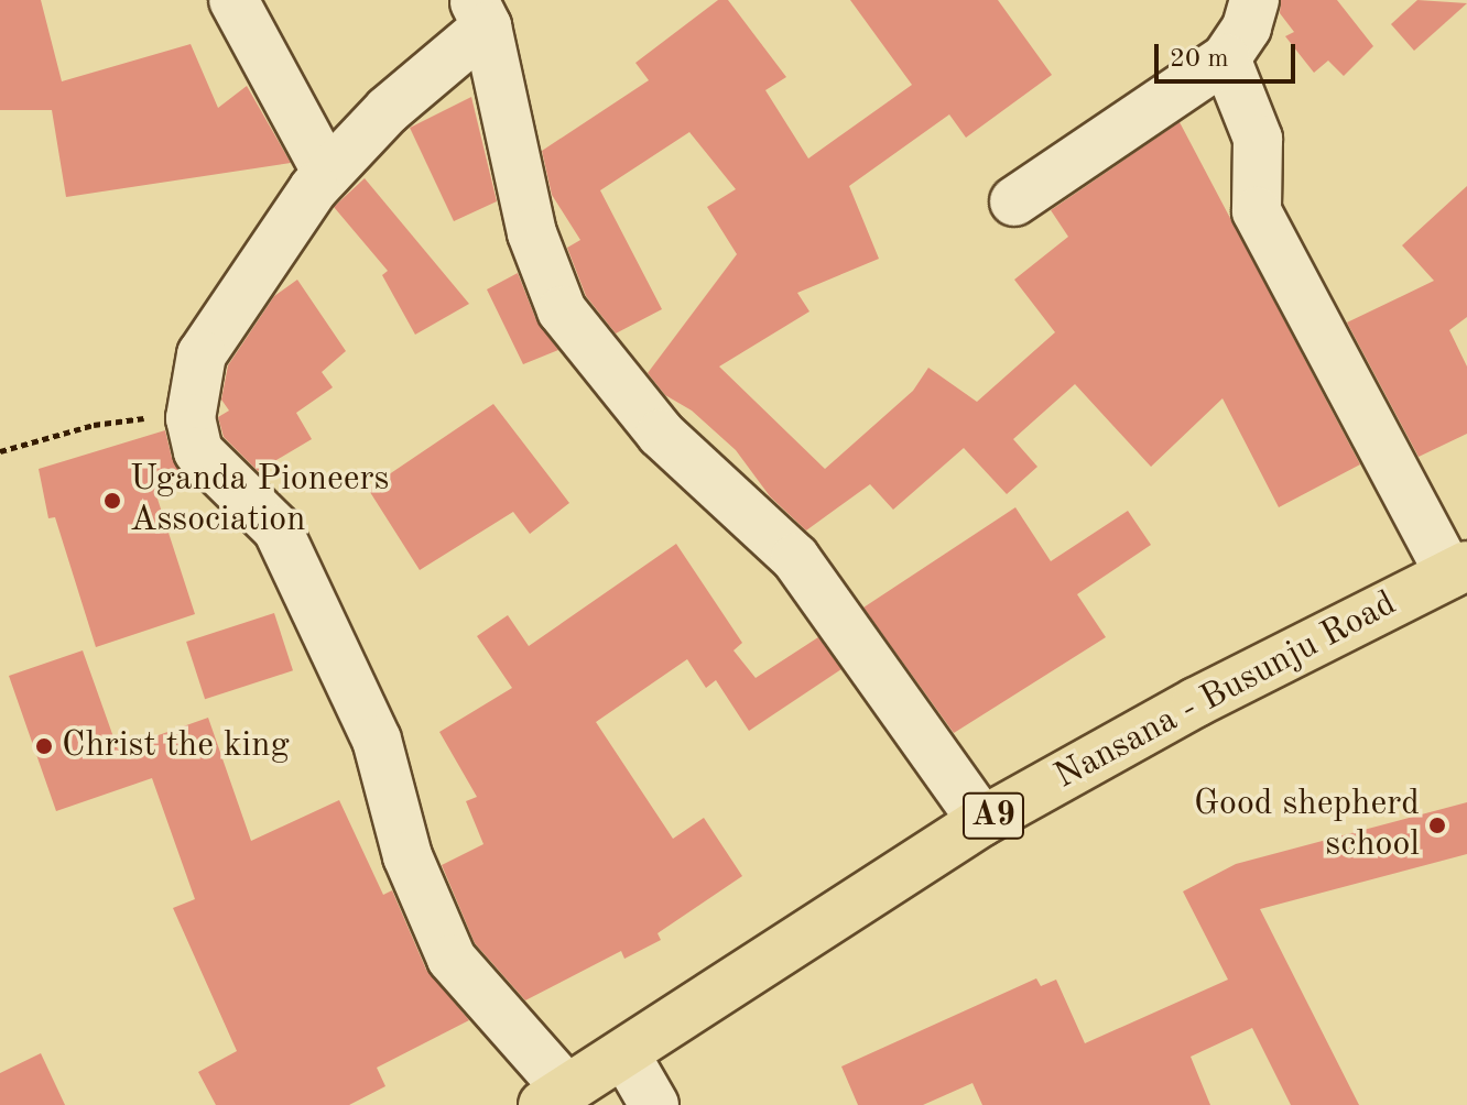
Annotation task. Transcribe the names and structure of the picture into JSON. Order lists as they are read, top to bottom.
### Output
{
  "streets": {
    "main road": ["Nansana - Busunju Road", "A9"]
  },
  "places": ["Uganda Pioneers Association", "Christ the king", "Good shepherd school"],
  "scale_bar": "20 m"
}
